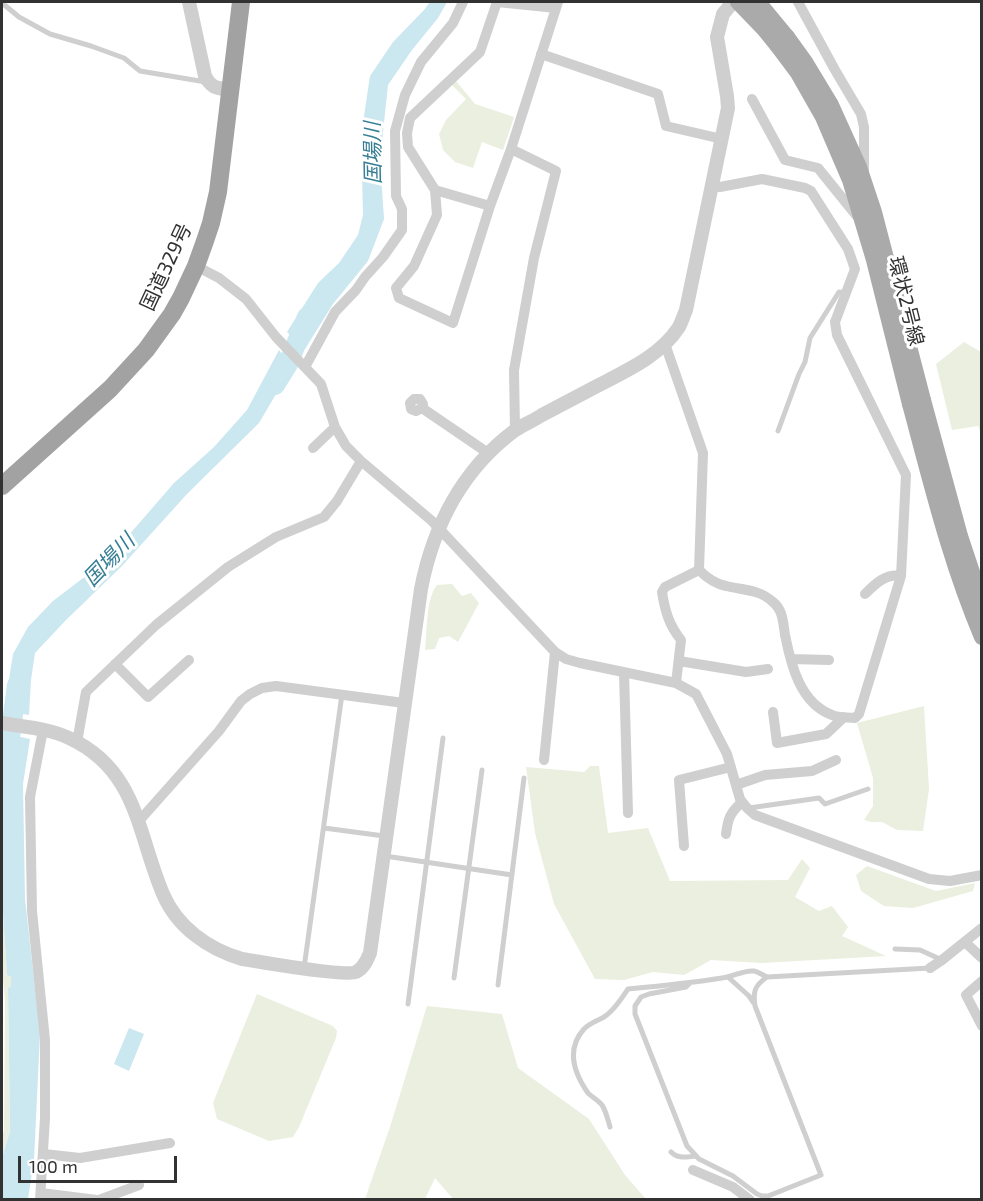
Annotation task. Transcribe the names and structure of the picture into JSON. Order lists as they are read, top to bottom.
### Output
{
  "streets": {
    "highway": ["国道329号"],
    "main road": ["環状2号線"]
  },
  "water": ["国場川"],
  "scale_bar": "100 m"
}
